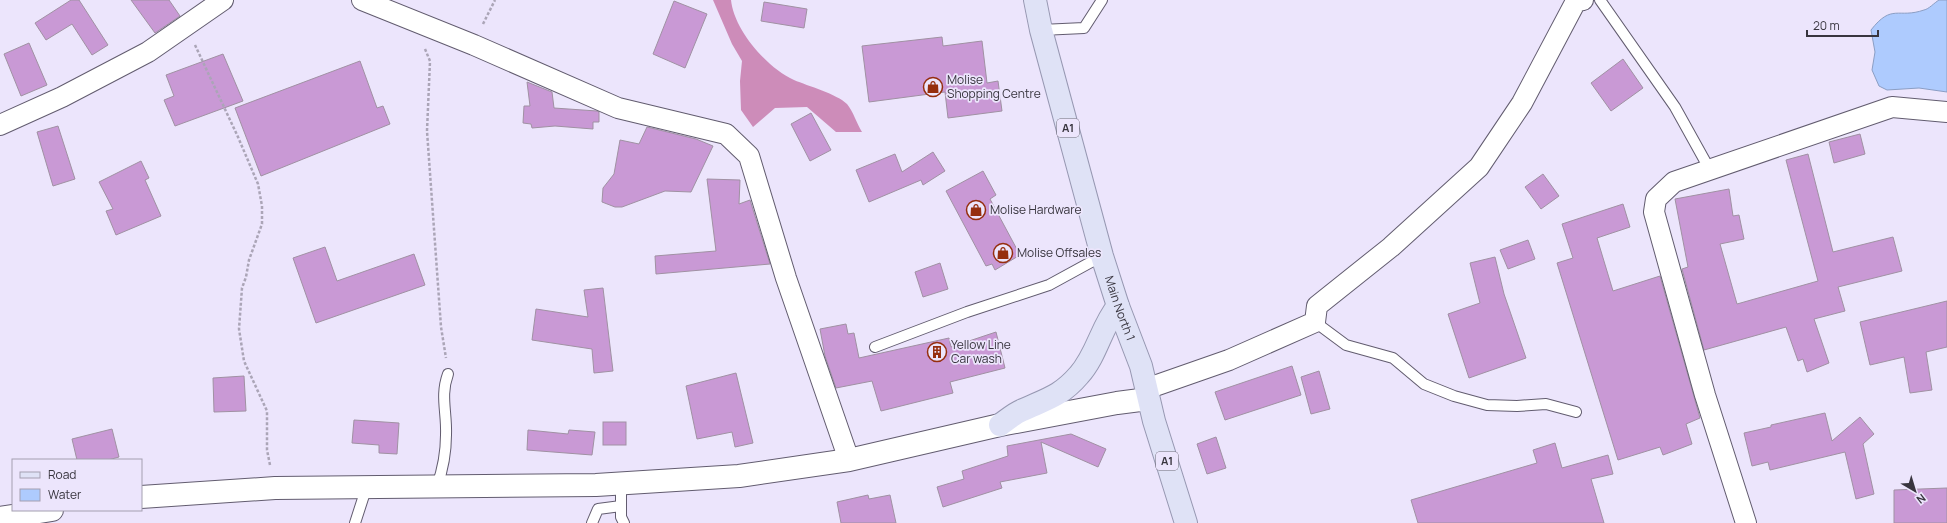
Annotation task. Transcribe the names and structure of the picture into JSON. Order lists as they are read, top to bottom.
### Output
{
  "streets": {
    "main road": ["A1", "Main North 1"]
  },
  "places": {
    "shop": ["Molise Shopping Centre", "Molise Hardware", "Molise Offsales"],
    "building": ["Yellow Line Car wash"]
  },
  "legend": ["Road", "Water"],
  "scale_bar": "20 m",
  "north": "bottom right"
}
